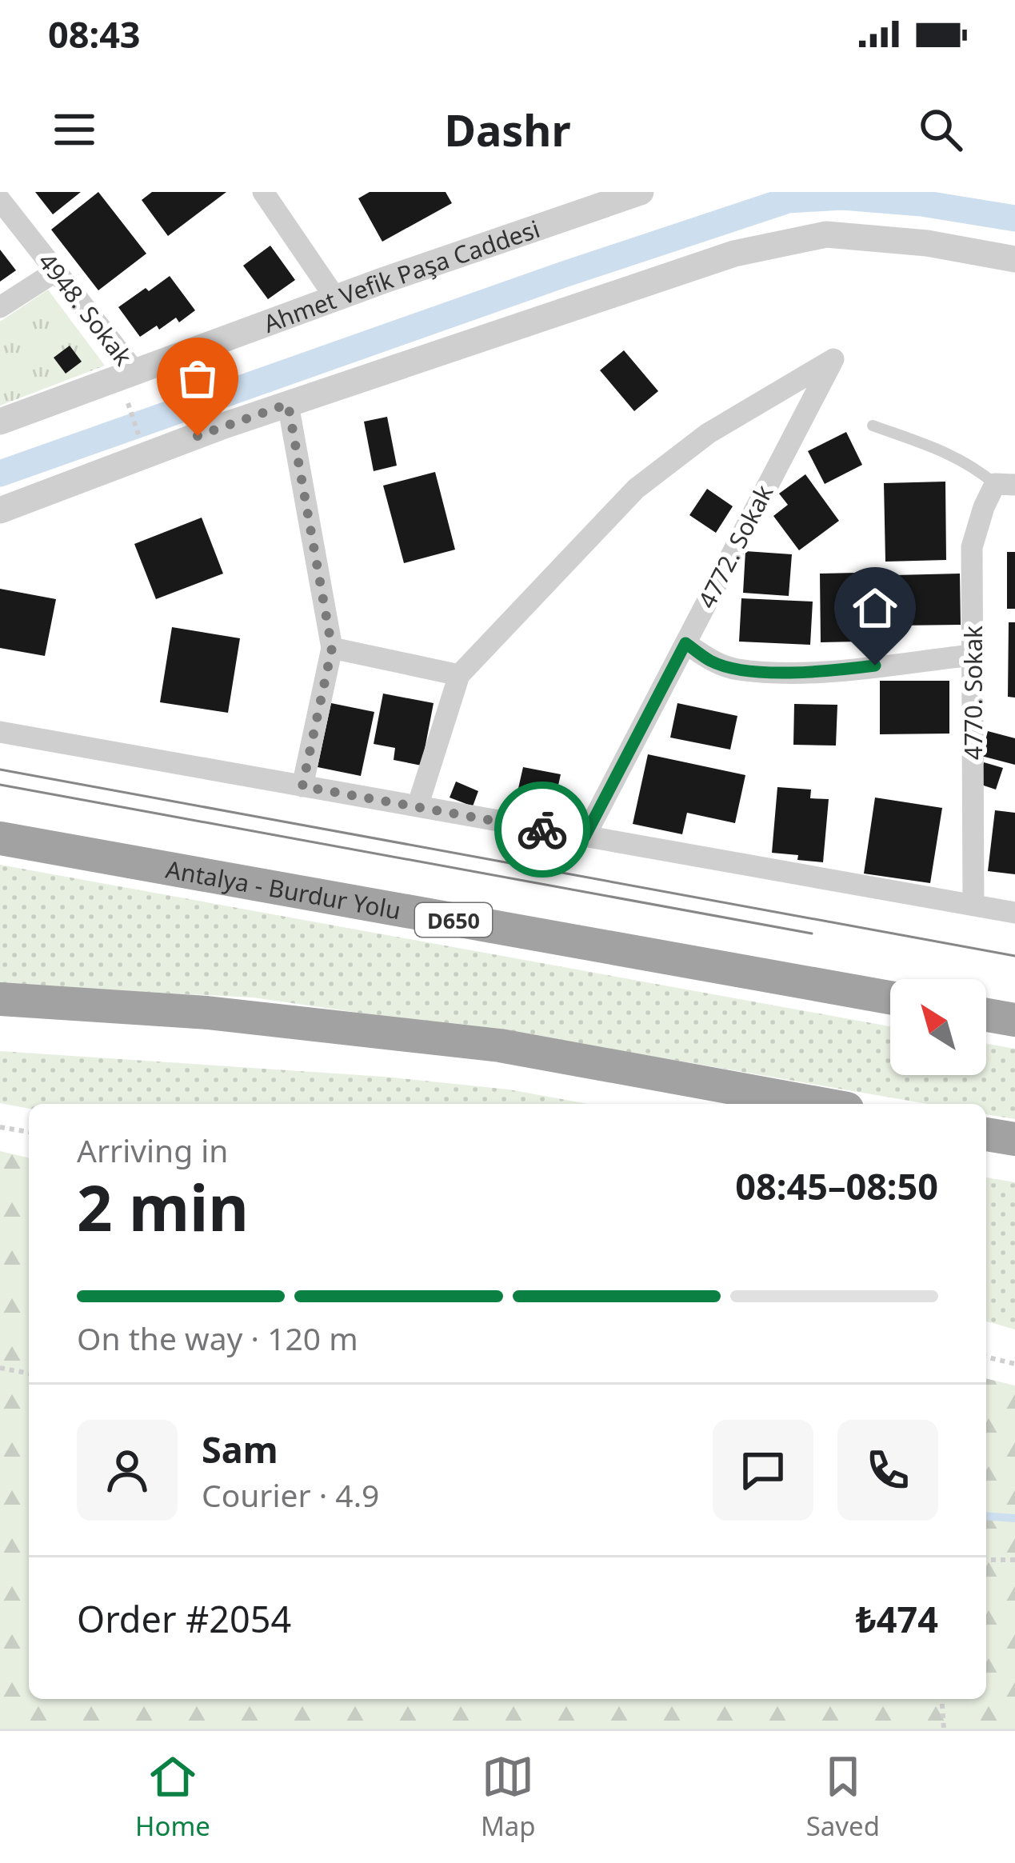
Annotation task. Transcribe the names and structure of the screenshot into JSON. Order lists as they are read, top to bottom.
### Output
{
  "streets": {
    "highway": ["Antalya - Burdur Yolu", "D650"],
    "street": [
      "Ahmet Vefik Paşa Caddesi",
      "4948. Sokak",
      "4772. Sokak",
      "4770. Sokak"
    ]
  },
  "crossings": [
    ["Ahmet Vefik Paşa Caddesi", "4948. Sokak"]
  ],
  "north": "top left",
  "page": {
    "status": "08:43",
    "header": "Dashr",
    "heading": ["2 min", "Arriving in", "08:45–08:50"],
    "panel": [
      "Sam",
      "Courier · 4.9",
      "Order #2054",
      "₺474"
    ],
    "bar": "On the way · 120 m",
    "tabs": ["Home", "Map", "Saved"]
  }
}
